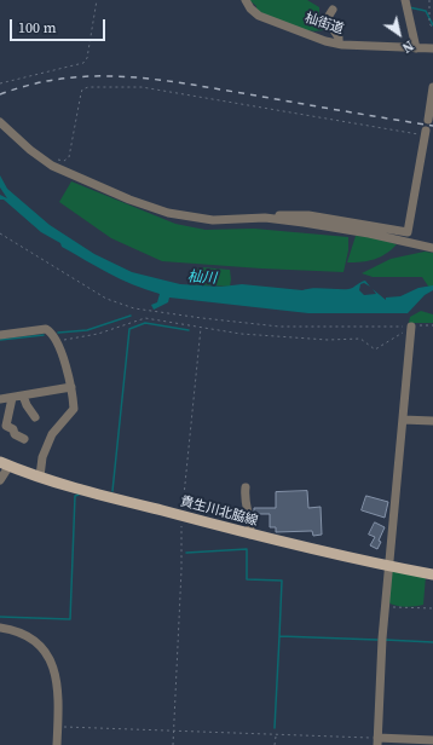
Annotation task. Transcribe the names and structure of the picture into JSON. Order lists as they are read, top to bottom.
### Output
{
  "streets": {
    "main road": ["貴生川北脇線"],
    "street": ["杣街道"]
  },
  "water": ["杣川"],
  "scale_bar": "100 m",
  "north": "bottom right"
}
